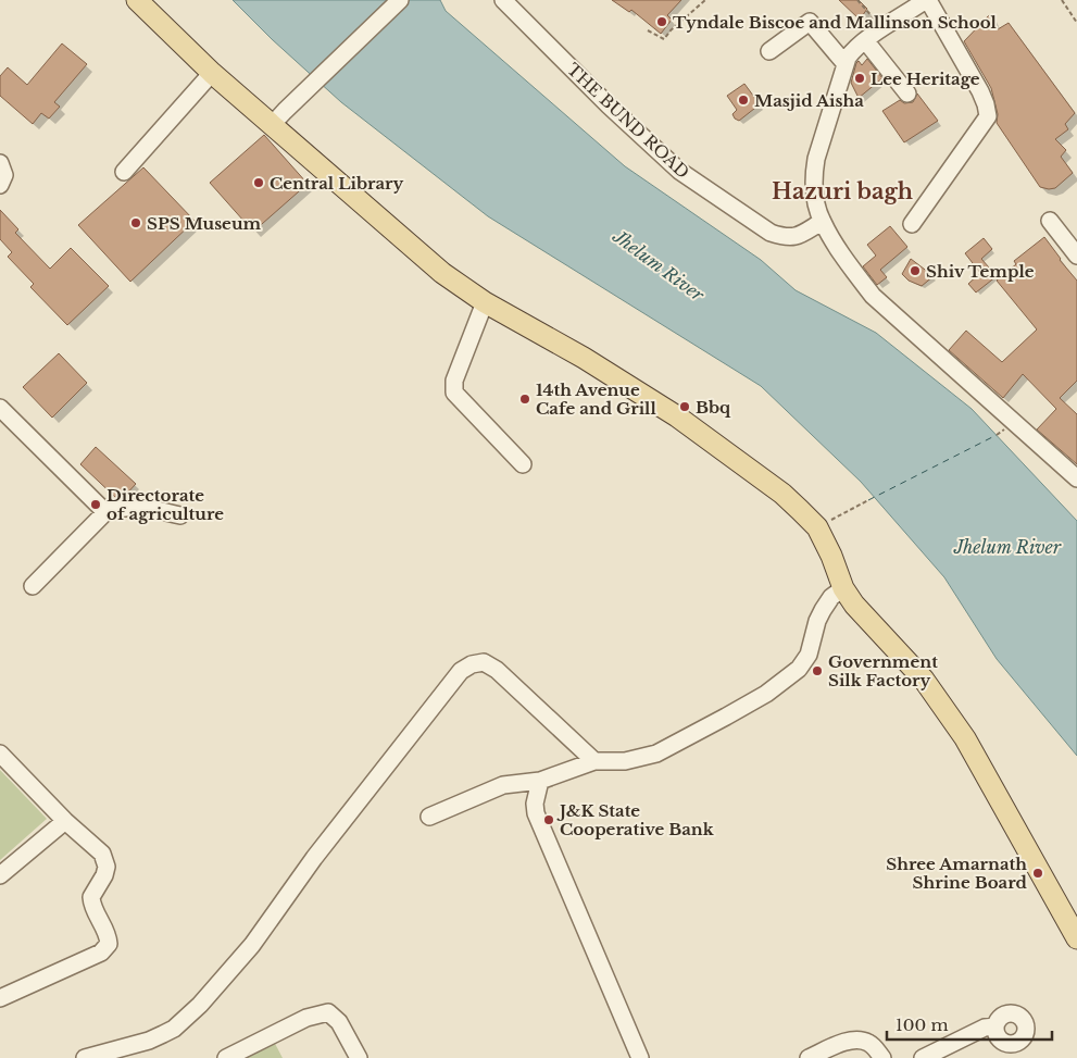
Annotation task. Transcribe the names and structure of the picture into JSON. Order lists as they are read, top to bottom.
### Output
{
  "streets": {
    "street": ["THE BUND ROAD"]
  },
  "districts": ["Hazuri bagh"],
  "water": ["Jhelum River"],
  "places": [
    "Tyndale Biscoe and Mallinson School",
    "Lee Heritage",
    "Masjid Aisha",
    "Central Library",
    "SPS Museum",
    "Shiv Temple",
    "14th Avenue Cafe and Grill",
    "Bbq",
    "Directorate of agriculture",
    "Government Silk Factory",
    "J&K State Cooperative Bank",
    "Shree Amarnath Shrine Board"
  ],
  "scale_bar": "100 m"
}
